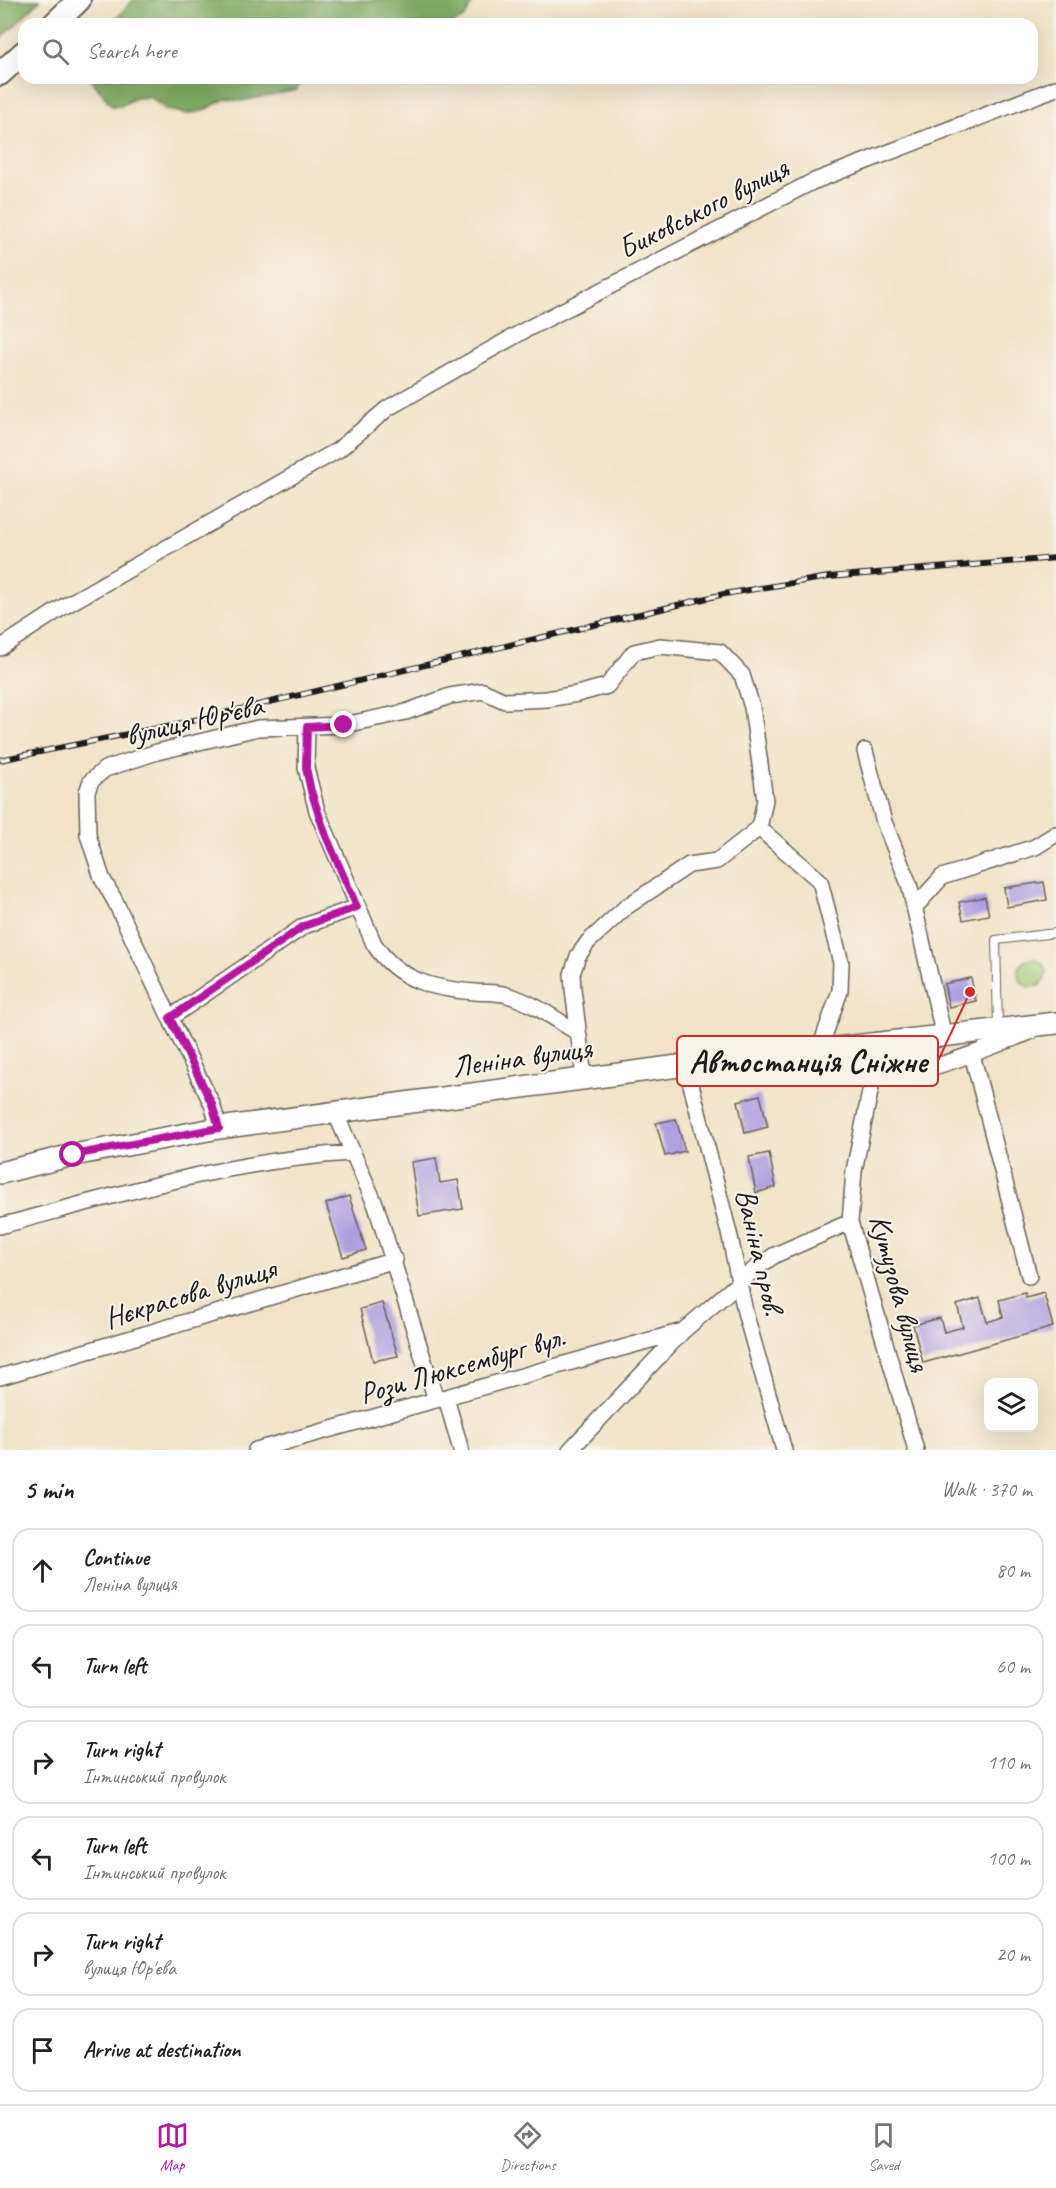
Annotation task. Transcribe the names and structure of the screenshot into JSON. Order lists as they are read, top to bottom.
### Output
{
  "streets": {
    "main road": ["Леніна вулиця"],
    "street": [
      "Биковського вулиця",
      "вулиця Юр'єва",
      "Ваніна пров.",
      "Нєкрасова вулиця",
      "Кутузова вулиця",
      "Рози Люксембург вул."
    ]
  },
  "crossings": [
    ["Леніна вулиця", "Ваніна пров."]
  ],
  "places": ["Автостанція Сніжне"],
  "page": {
    "search": "Search here",
    "heading": ["5 min", "Walk · 370 m"],
    "list": [
      ["Continue", "Леніна вулиця", "80 m"],
      ["Turn left", "60 m"],
      ["Turn right", "Інтинський провулок", "110 m"],
      ["Turn left", "Інтинський провулок", "100 m"],
      ["Turn right", "вулиця Юр'єва", "20 m"],
      "Arrive at destination"
    ],
    "nav": ["Map", "Directions", "Saved"]
  }
}
